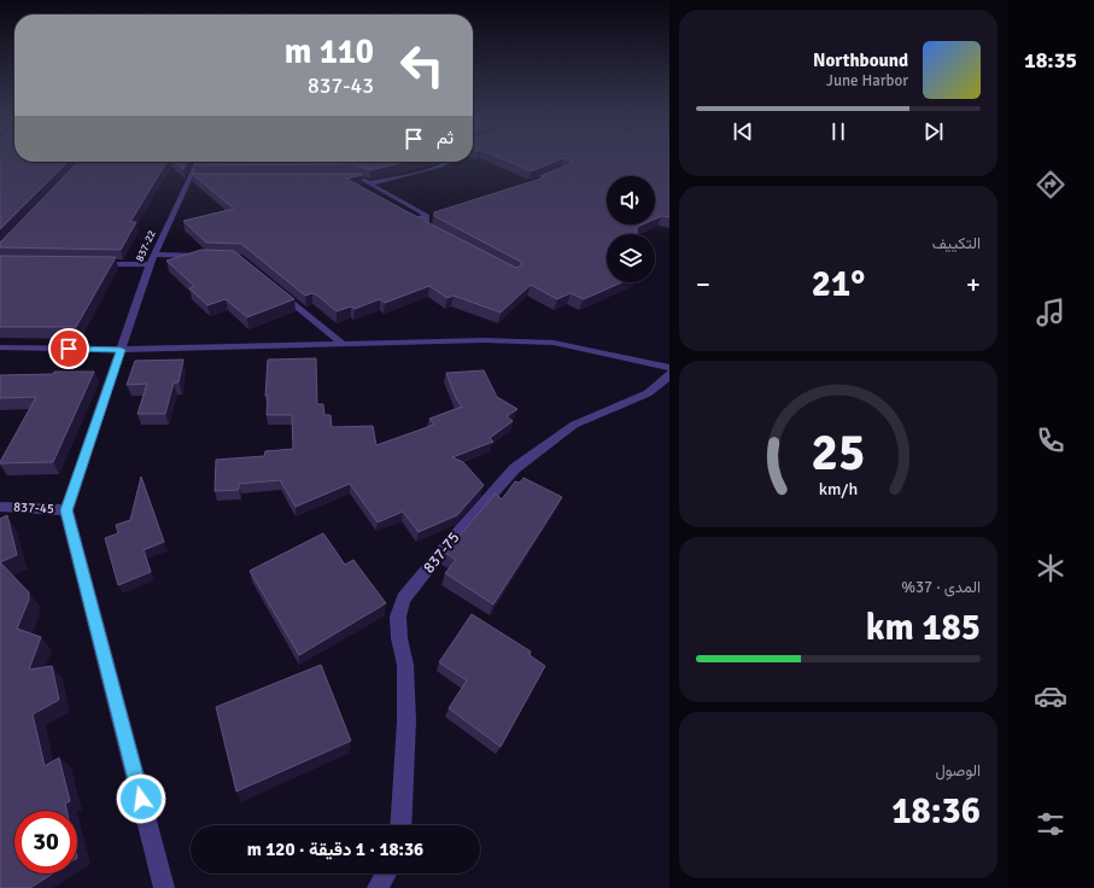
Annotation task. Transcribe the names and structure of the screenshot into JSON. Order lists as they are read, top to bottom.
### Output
{
  "streets": {
    "street": ["837-22", "837-45", "837-75"]
  },
  "crossings": [
    ["837-22", "837-45"]
  ],
  "page": {
    "tabs": "18:35",
    "turn": ["110 m", "837-43"],
    "song": ["Northbound", "June Harbor"],
    "then": "ثم",
    "tile": [
      "التكييف",
      ["المدى · 37%", "185 km"],
      ["الوصول", "18:36"]
    ],
    "heat": ["−", "21°", "+"],
    "limit": "30",
    "trip": "18:36 · 1 دقيقة · 120 m",
    "gauge": ["25", "km/h"]
  }
}
